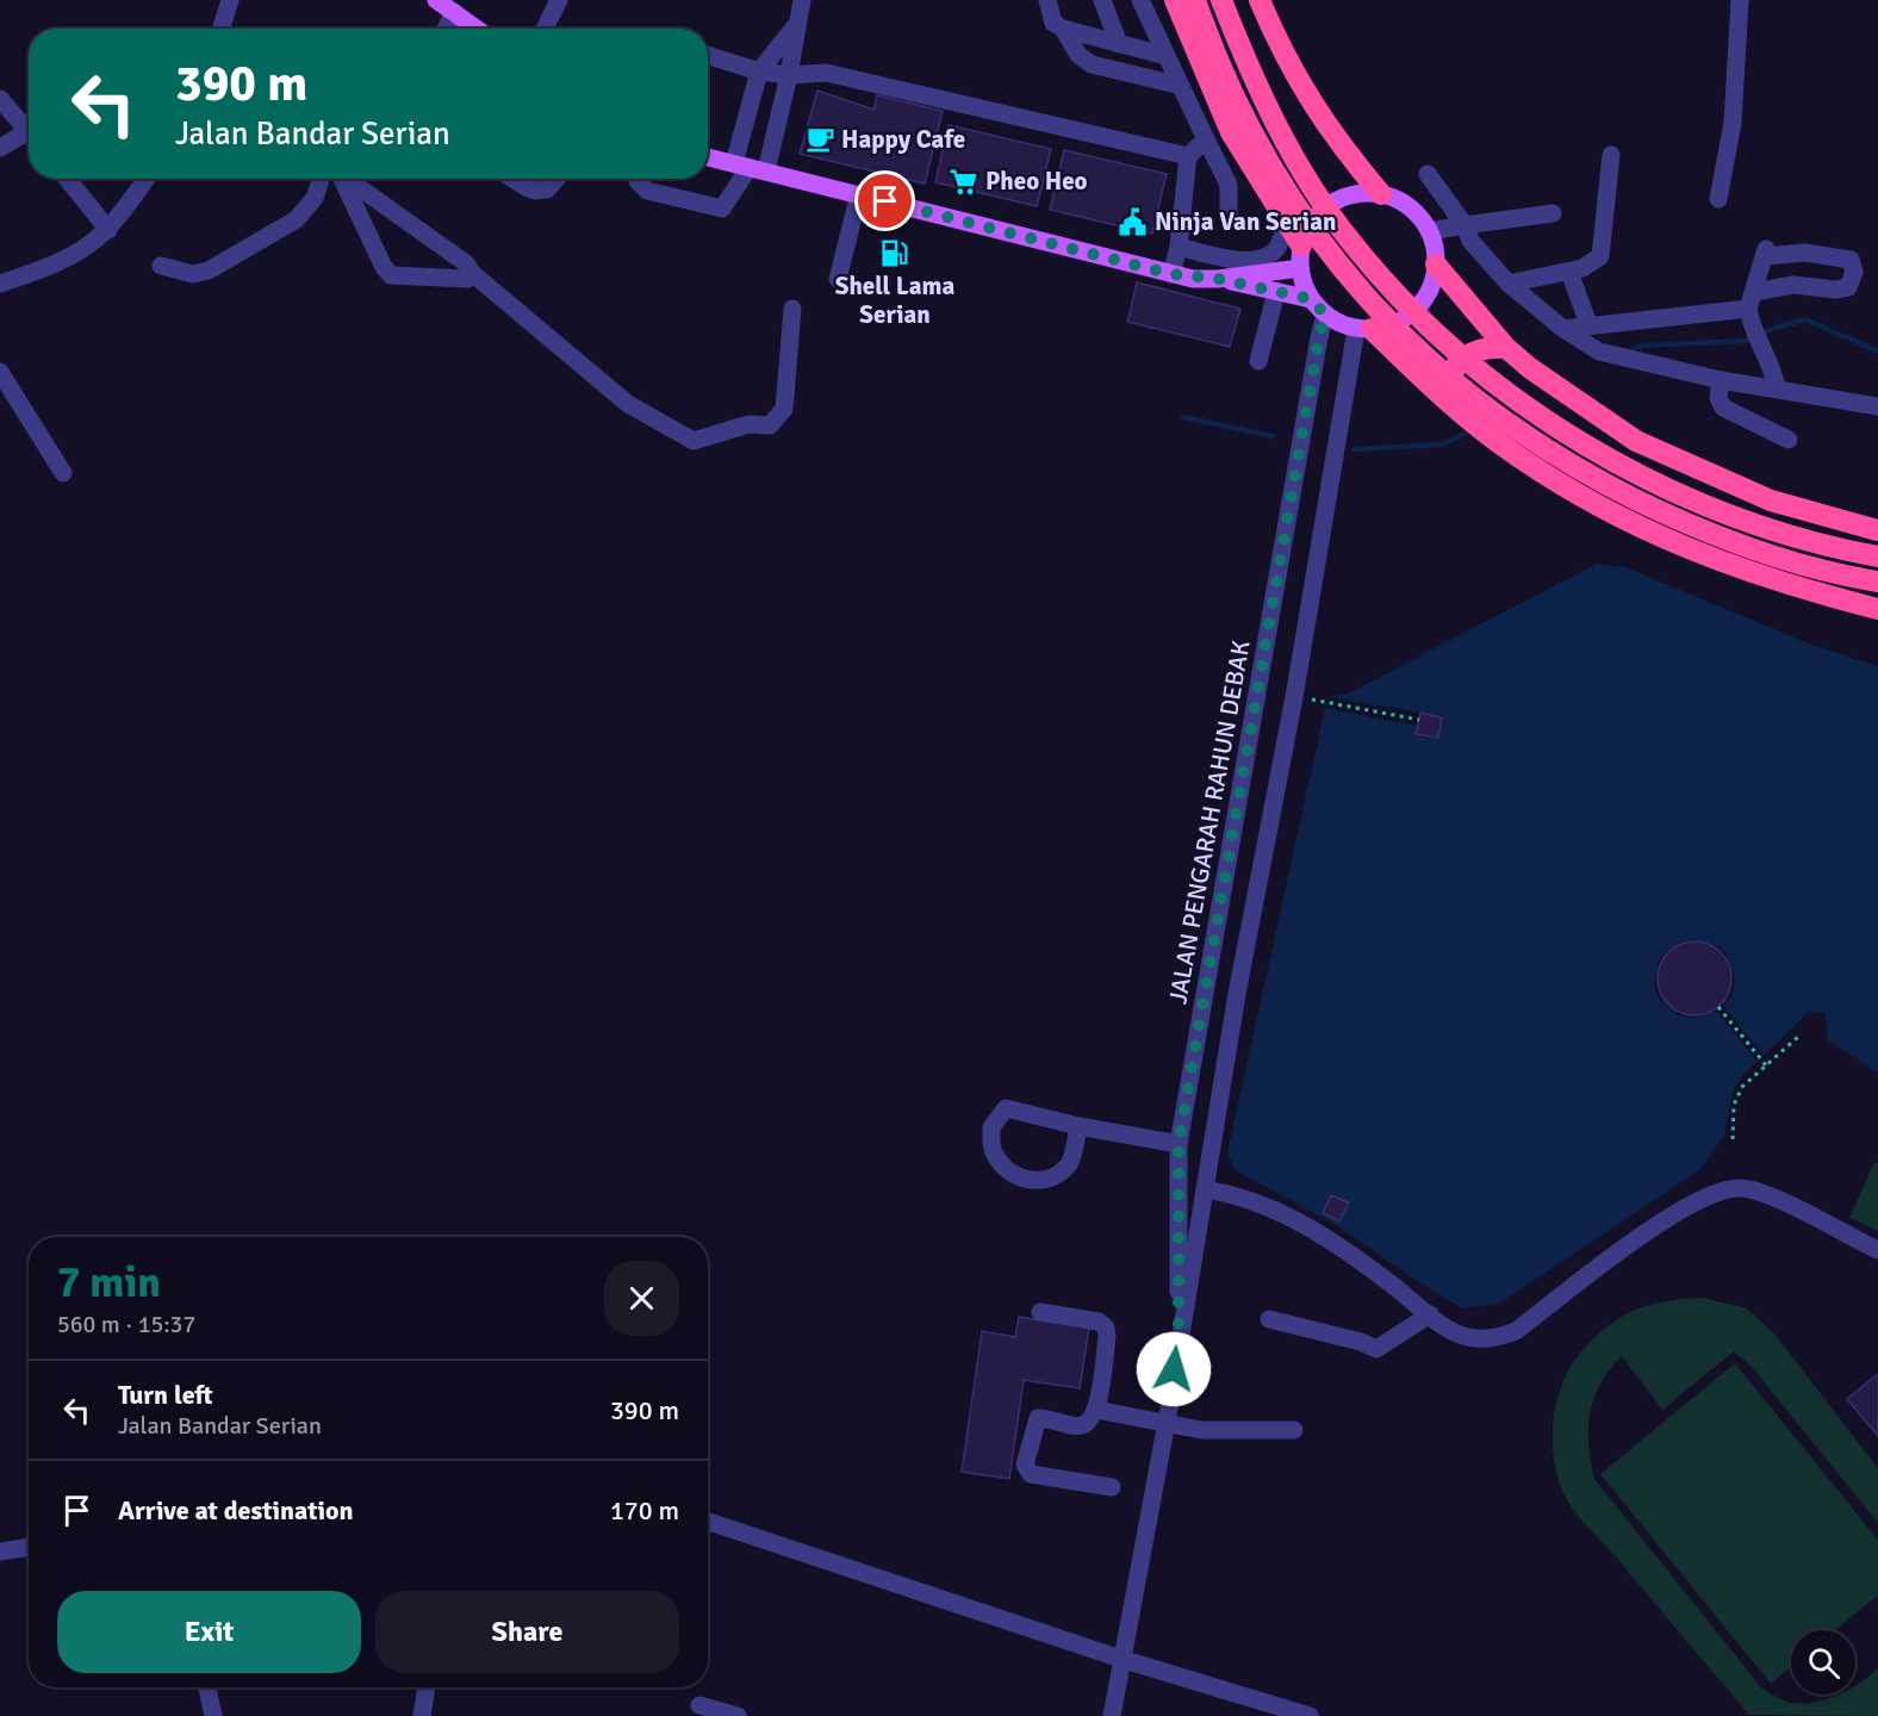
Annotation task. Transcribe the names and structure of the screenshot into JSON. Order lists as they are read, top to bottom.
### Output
{
  "streets": {
    "street": ["JALAN PENGARAH RAHUN DEBAK"]
  },
  "places": {
    "cafe": ["Happy Cafe"],
    "supermarket": ["Pheo Heo"],
    "public building": ["Ninja Van Serian"],
    "fuel station": ["Shell Lama Serian"]
  },
  "page": {
    "turn": ["390 m", "Jalan Bandar Serian"],
    "heading": ["7 min", "560 m · 15:37"],
    "list": [
      {
        "name": "Turn left",
        "note": "Jalan Bandar Serian",
        "value": "390 m"
      },
      {
        "name": "Arrive at destination",
        "value": "170 m"
      }
    ],
    "buttons": ["Exit", "Share"]
  }
}
